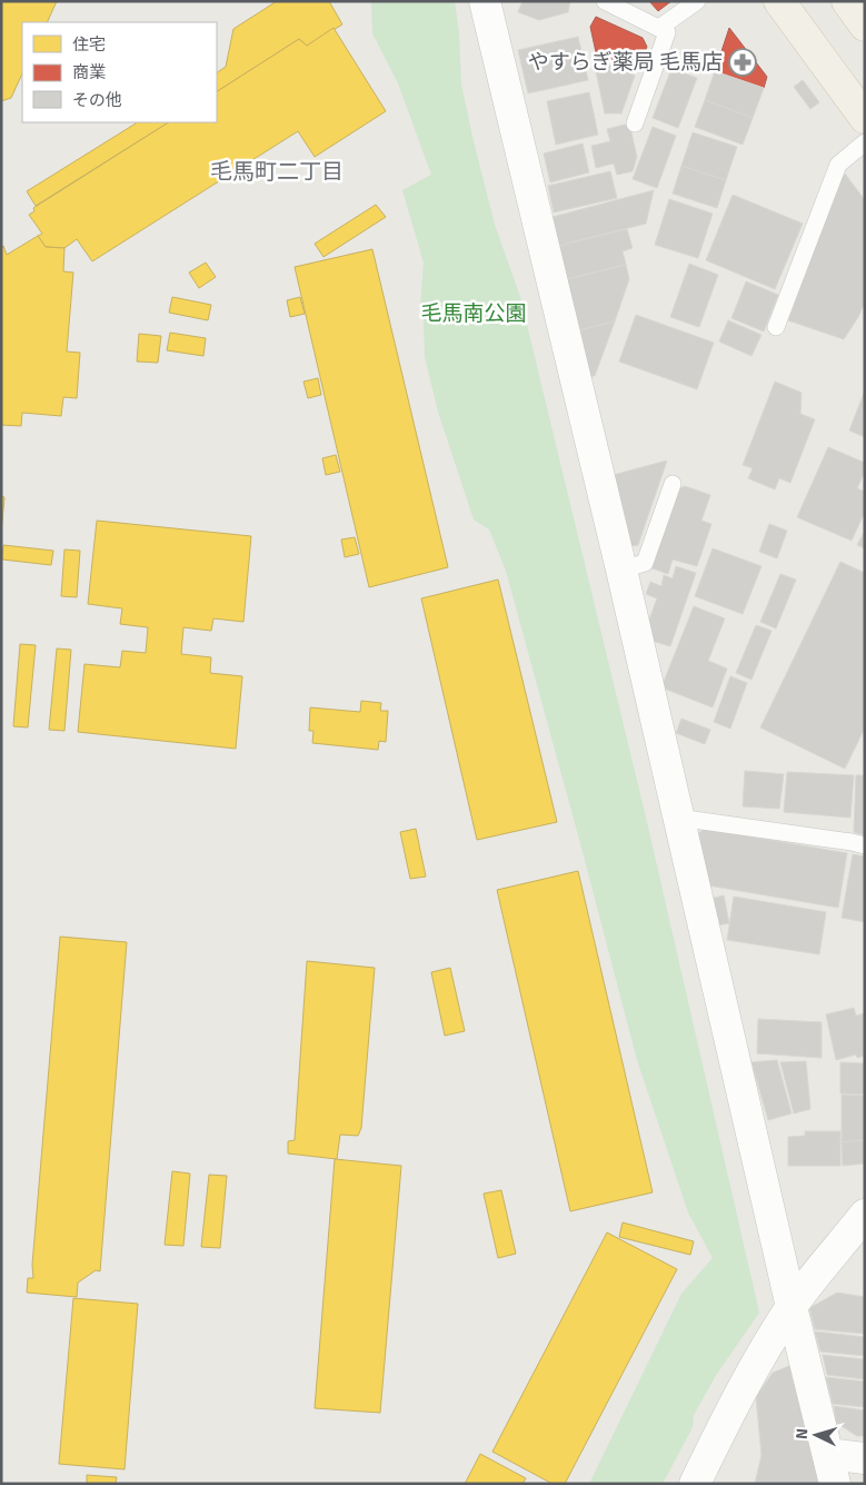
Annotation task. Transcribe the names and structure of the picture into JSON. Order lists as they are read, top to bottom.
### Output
{
  "districts": ["毛馬町二丁目"],
  "parks": ["毛馬南公園"],
  "places": {
    "pharmacy": ["やすらぎ薬局 毛馬店"]
  },
  "legend": ["住宅", "商業", "その他"],
  "north": "left"
}
